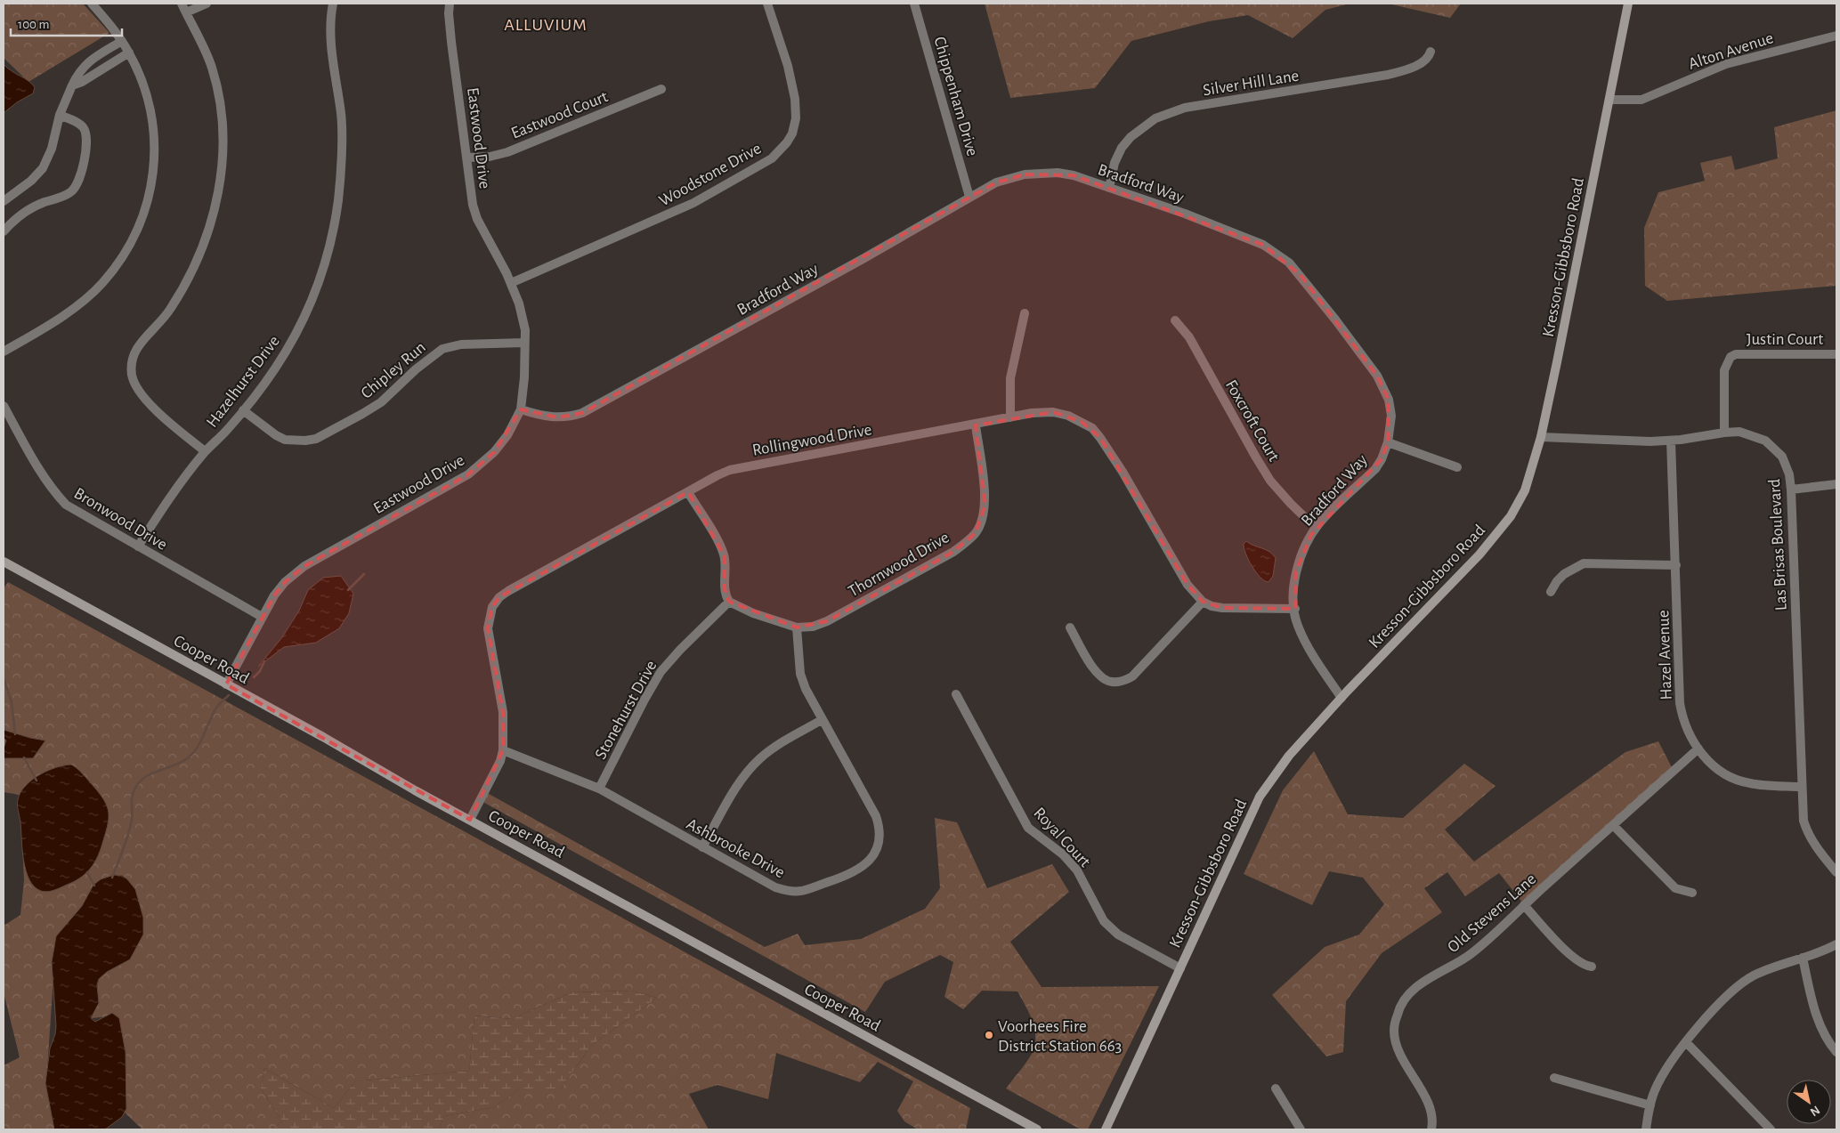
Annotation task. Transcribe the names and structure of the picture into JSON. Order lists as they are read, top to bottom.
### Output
{
  "streets": {
    "street": [
      "Alton Avenue",
      "Silver Hill Lane",
      "Chippenham Drive",
      "Eastwood Court",
      "Eastwood Drive",
      "Woodstone Drive",
      "Bradford Way",
      "Kresson-Gibbsboro Road",
      "Justin Court",
      "Chipley Run",
      "Hazelhurst Drive",
      "Foxcroft Court",
      "Rollingwood Drive",
      "Bronwood Drive",
      "Las Brisas Boulevard",
      "Thornwood Drive",
      "Hazel Avenue",
      "Cooper Road",
      "Stonehurst Drive",
      "Royal Court",
      "Ashbrooke Drive",
      "Old Stevens Lane"
    ]
  },
  "crossings": [
    ["Alton Avenue", "Kresson-Gibbsboro Road"],
    ["Silver Hill Lane", "Bradford Way"],
    ["Chippenham Drive", "Bradford Way"],
    ["Eastwood Court", "Eastwood Drive"],
    ["Eastwood Drive", "Woodstone Drive"],
    ["Eastwood Drive", "Bradford Way"],
    ["Eastwood Drive", "Chipley Run"],
    ["Eastwood Drive", "Bronwood Drive"],
    ["Eastwood Drive", "Cooper Road"],
    ["Bradford Way", "Kresson-Gibbsboro Road"],
    ["Bradford Way", "Foxcroft Court"],
    ["Bradford Way", "Rollingwood Drive"],
    ["Kresson-Gibbsboro Road", "Las Brisas Boulevard"],
    ["Kresson-Gibbsboro Road", "Royal Court"],
    ["Justin Court", "Las Brisas Boulevard"],
    ["Chipley Run", "Hazelhurst Drive"],
    ["Hazelhurst Drive", "Bronwood Drive"],
    ["Rollingwood Drive", "Thornwood Drive"],
    ["Rollingwood Drive", "Cooper Road"],
    ["Rollingwood Drive", "Ashbrooke Drive"],
    ["Las Brisas Boulevard", "Hazel Avenue"],
    ["Thornwood Drive", "Stonehurst Drive"],
    ["Thornwood Drive", "Ashbrooke Drive"],
    ["Hazel Avenue", "Old Stevens Lane"],
    ["Stonehurst Drive", "Ashbrooke Drive"]
  ],
  "districts": ["ALLUVIUM"],
  "places": ["Voorhees Fire District Station 663"],
  "scale_bar": "100 m",
  "north": "bottom right"
}
